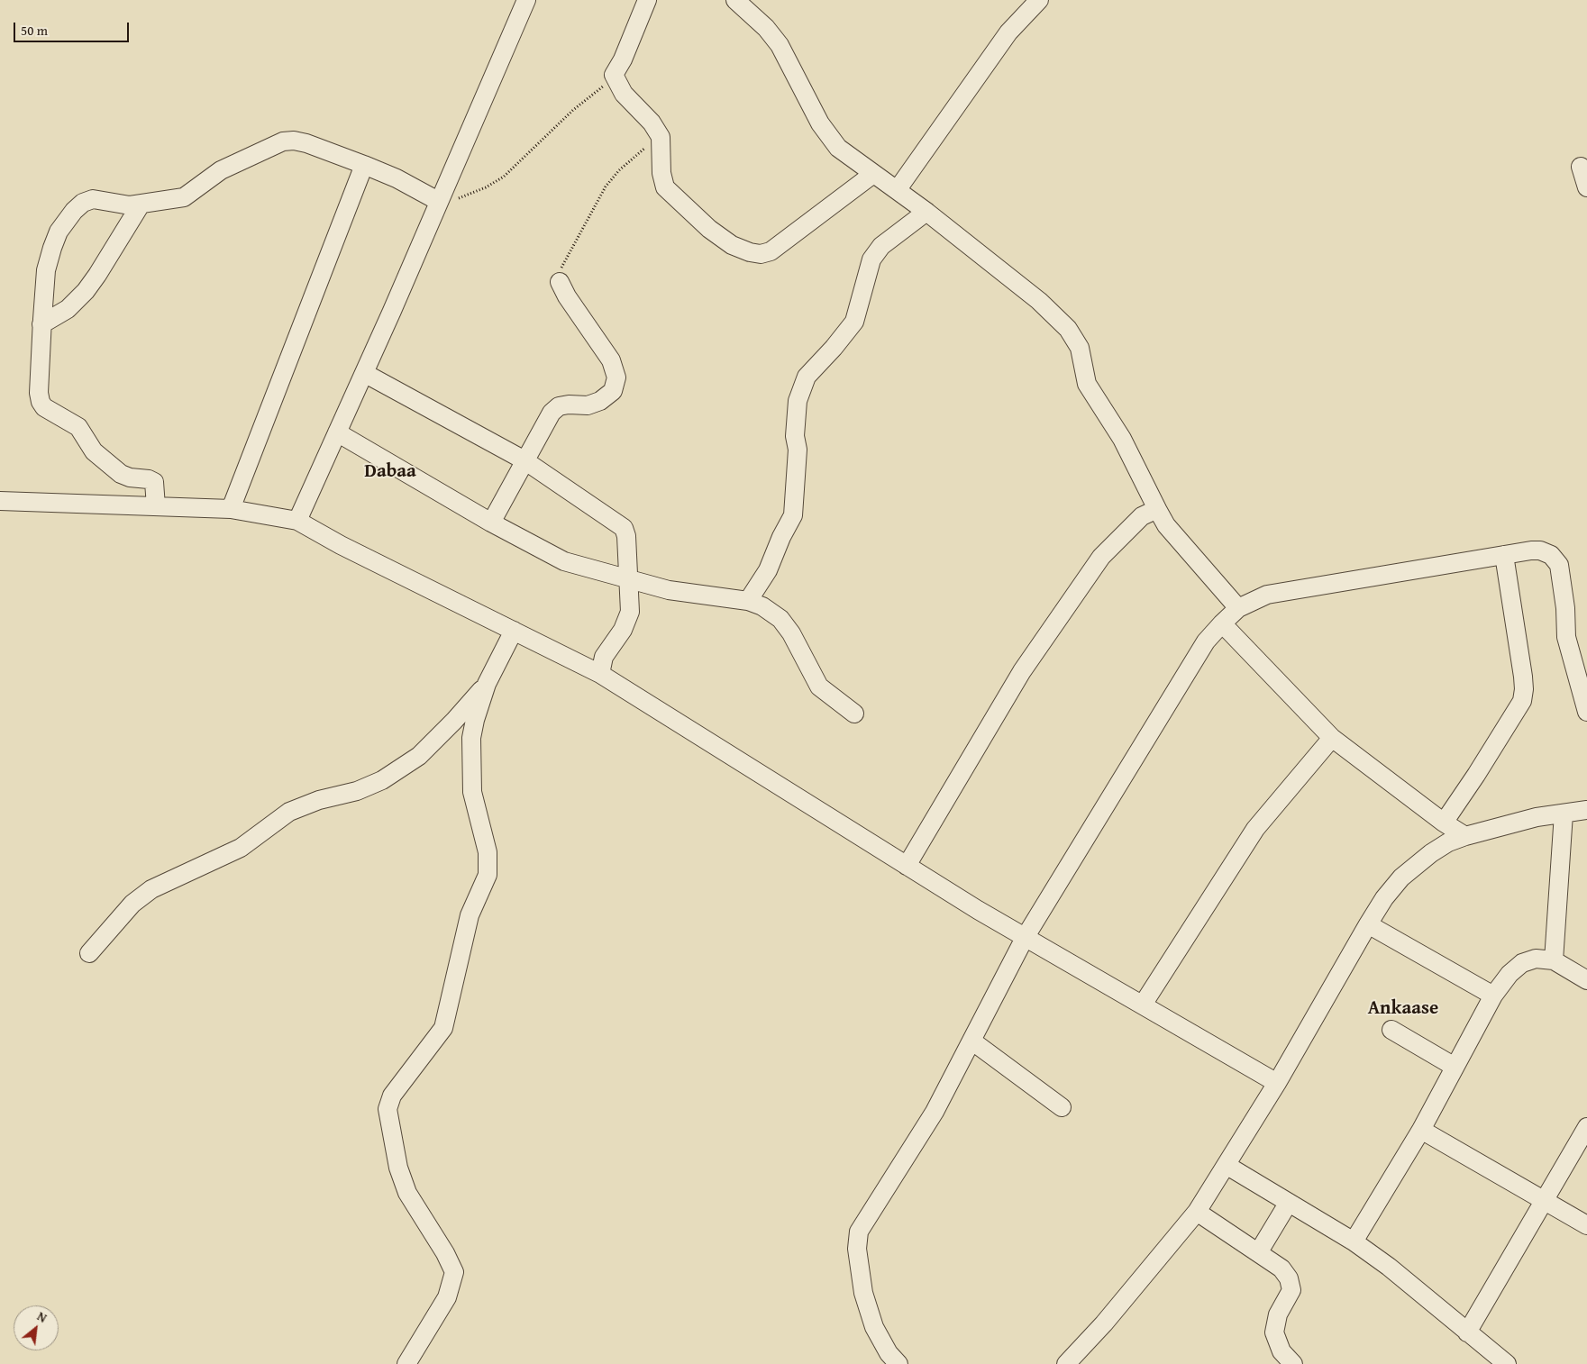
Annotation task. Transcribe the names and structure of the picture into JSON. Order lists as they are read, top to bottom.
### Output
{
  "districts": ["Dabaa", "Ankaase"],
  "scale_bar": "50 m",
  "north": "top right"
}
